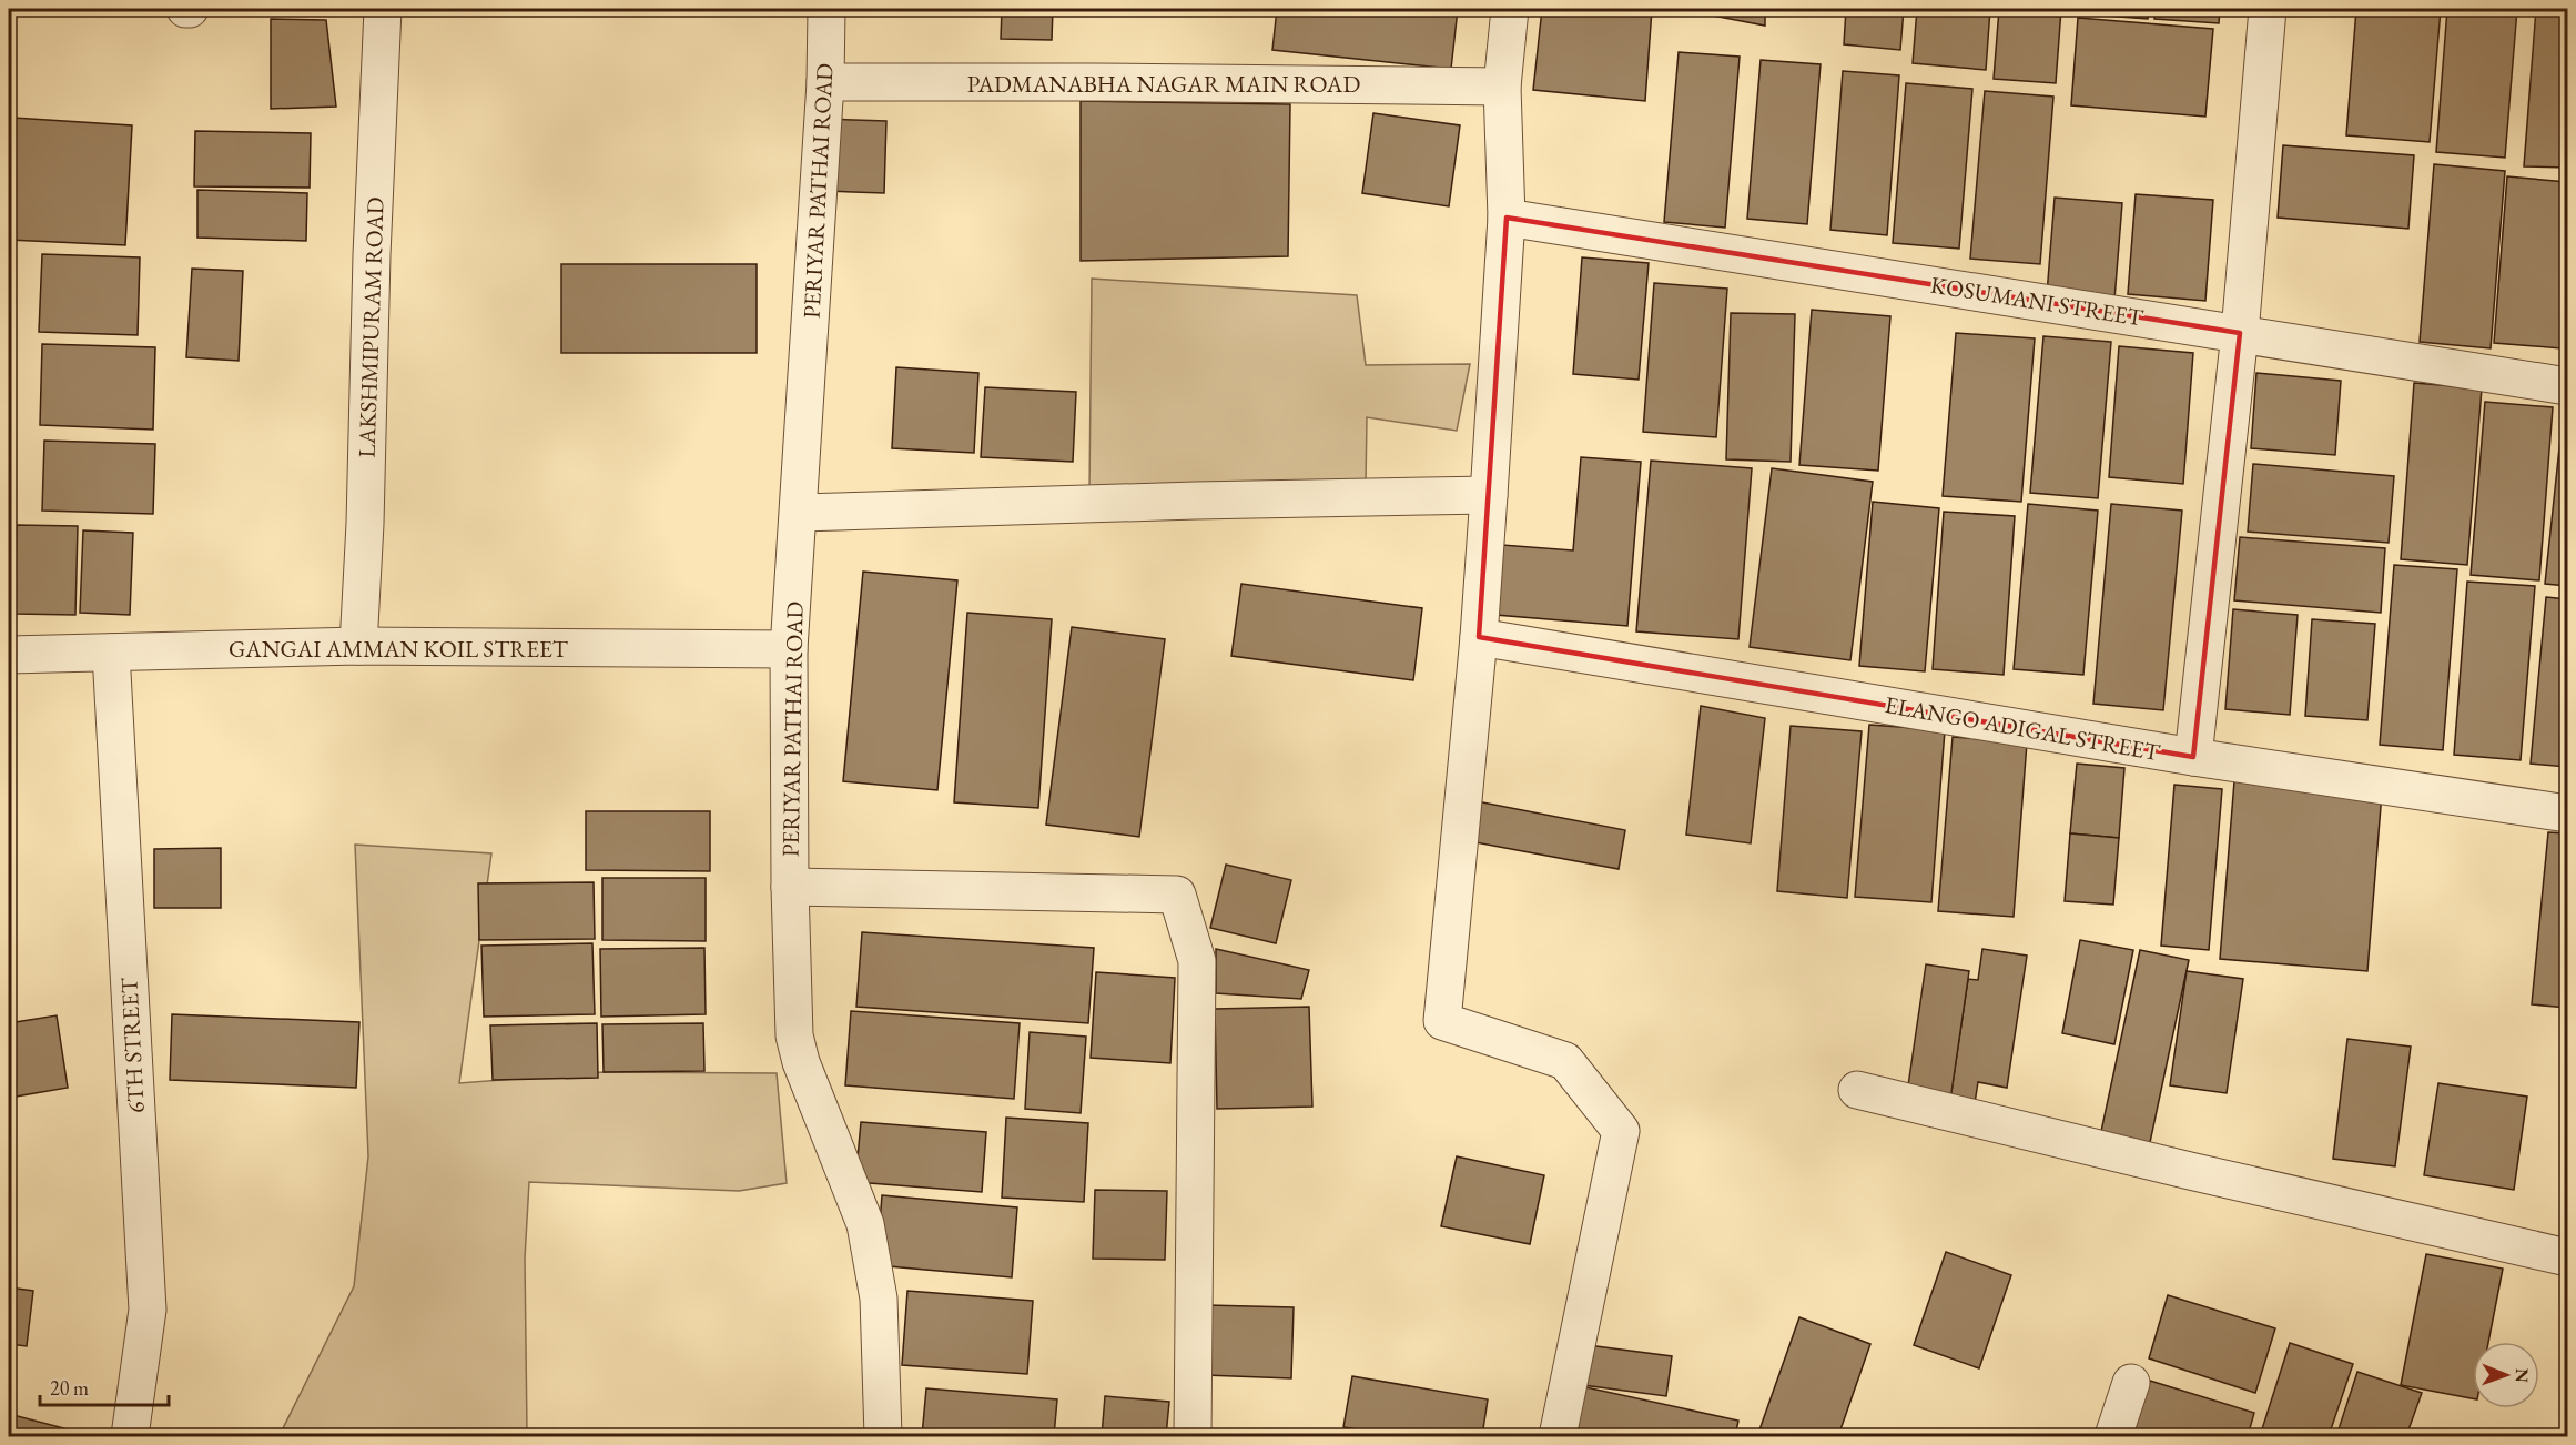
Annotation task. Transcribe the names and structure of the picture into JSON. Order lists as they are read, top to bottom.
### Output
{
  "streets": {
    "street": [
      "PADMANABHA NAGAR MAIN ROAD",
      "PERIYAR PATHAI ROAD",
      "KOSUMANI STREET",
      "LAKSHMIPURAM ROAD",
      "GANGAI AMMAN KOIL STREET",
      "ELANGO ADIGAL STREET",
      "6TH STREET"
    ]
  },
  "crossings": [
    ["PADMANABHA NAGAR MAIN ROAD", "PERIYAR PATHAI ROAD"],
    ["PERIYAR PATHAI ROAD", "GANGAI AMMAN KOIL STREET"],
    ["LAKSHMIPURAM ROAD", "GANGAI AMMAN KOIL STREET"],
    ["GANGAI AMMAN KOIL STREET", "6TH STREET"]
  ],
  "scale_bar": "20 m",
  "north": "right"
}
